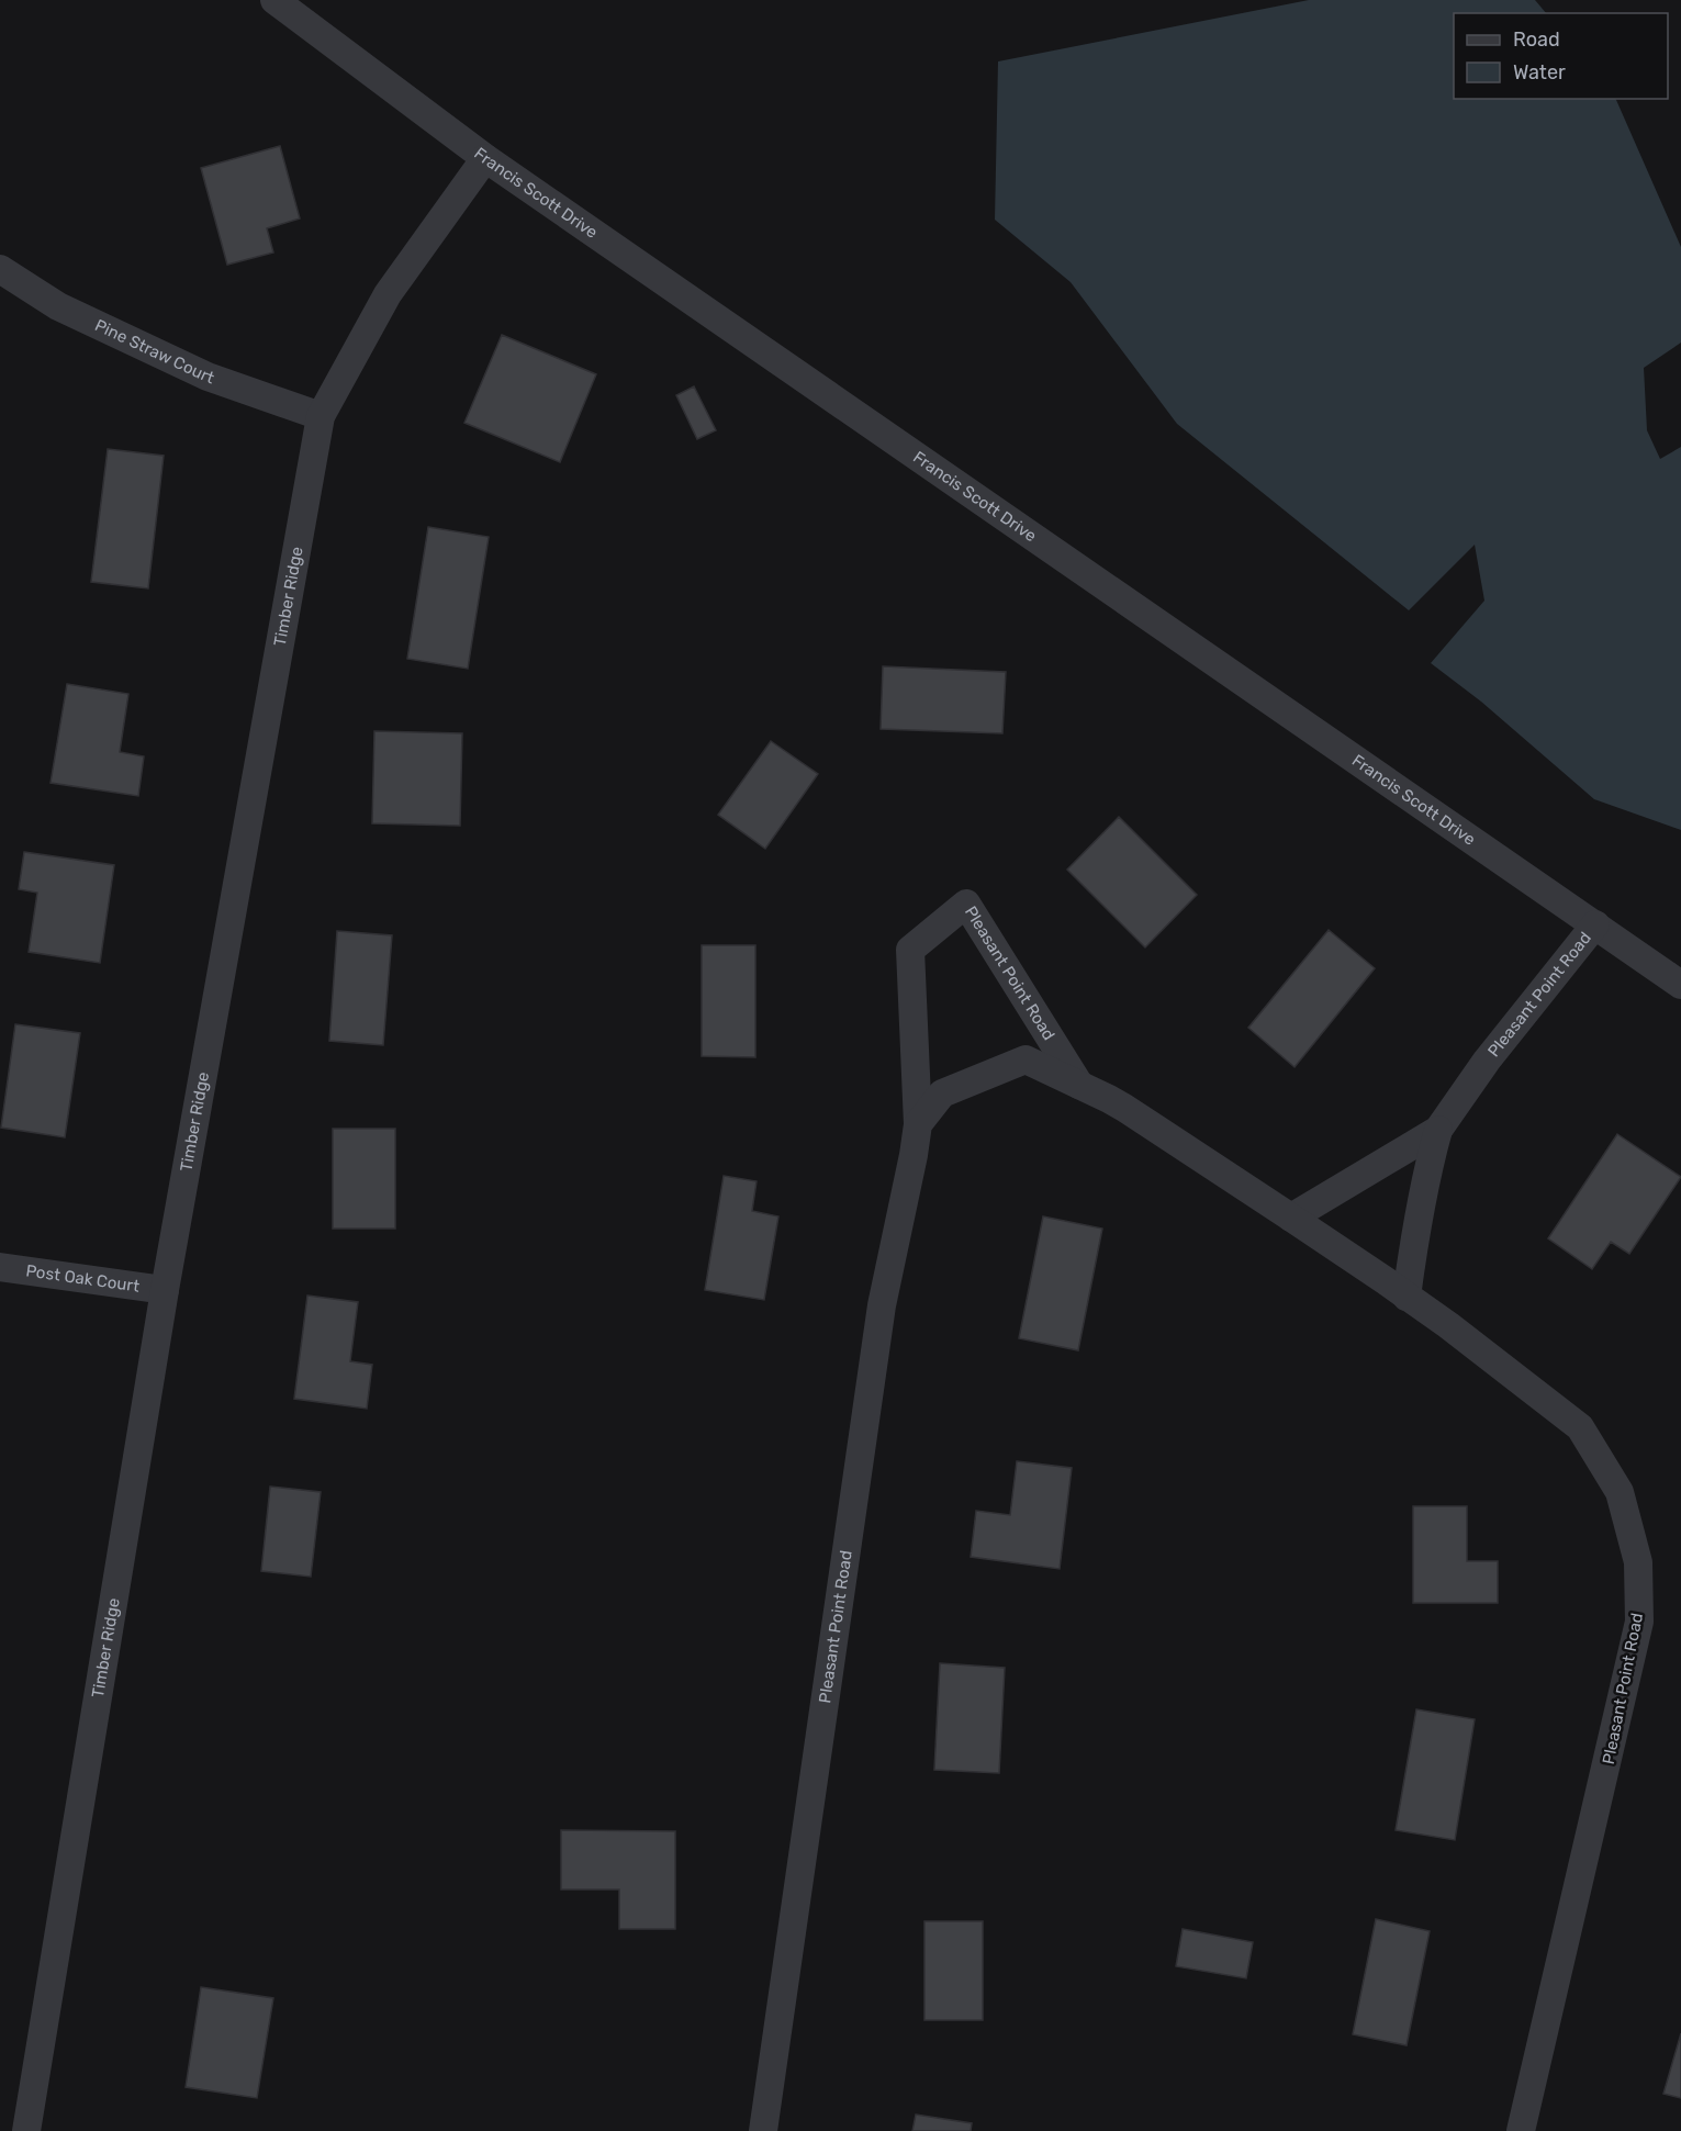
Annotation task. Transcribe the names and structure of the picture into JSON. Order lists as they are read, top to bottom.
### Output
{
  "streets": {
    "street": [
      "Francis Scott Drive",
      "Pine Straw Court",
      "Timber Ridge",
      "Pleasant Point Road",
      "Post Oak Court"
    ]
  },
  "crossings": [
    ["Francis Scott Drive", "Timber Ridge"],
    ["Francis Scott Drive", "Pleasant Point Road"],
    ["Pine Straw Court", "Timber Ridge"],
    ["Timber Ridge", "Post Oak Court"]
  ],
  "legend": ["Road", "Water"]
}
